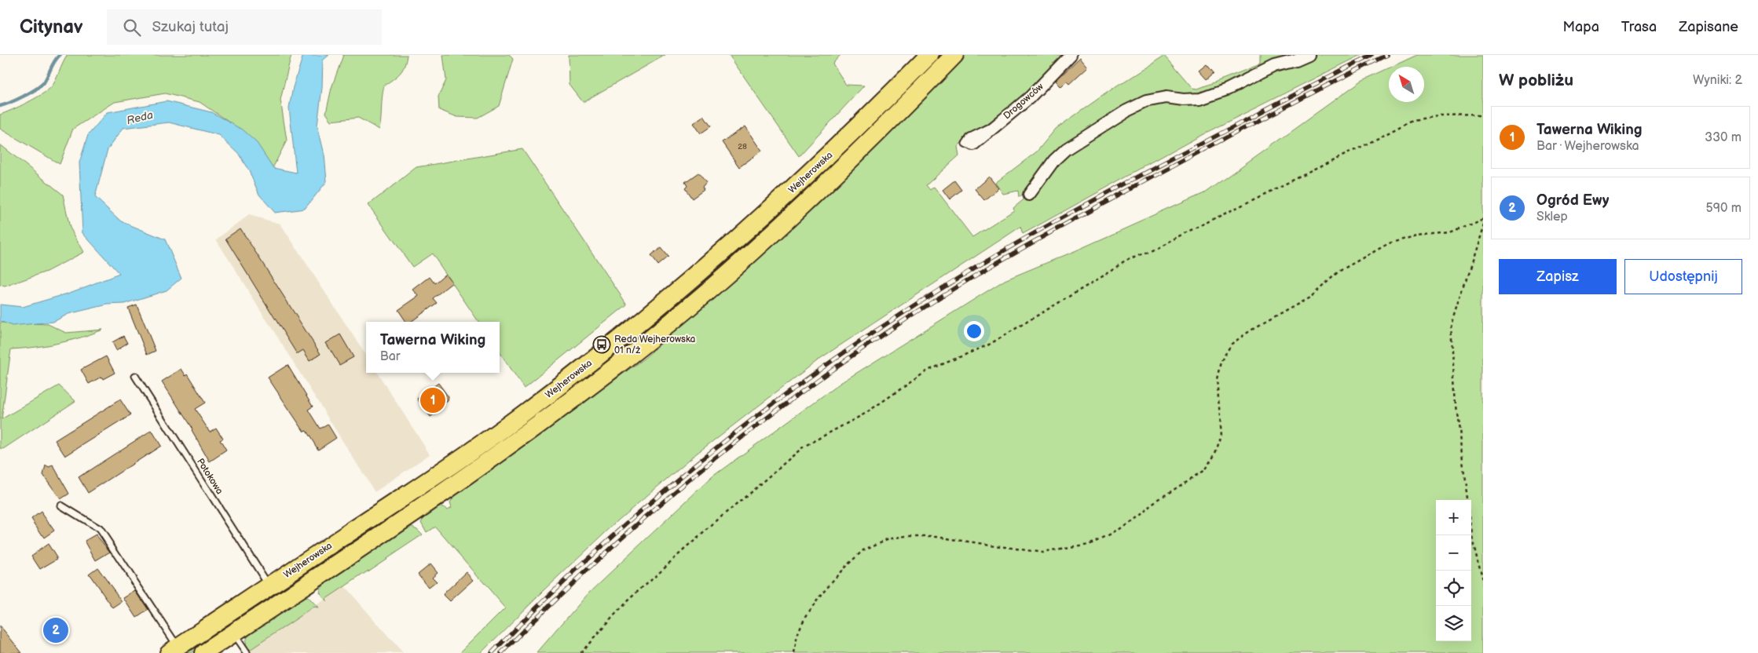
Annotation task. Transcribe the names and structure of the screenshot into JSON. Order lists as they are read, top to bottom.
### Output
{
  "streets": {
    "main road": ["Wejherowska"],
    "street": ["Drogowców"],
    "lane": ["Potokowa"]
  },
  "crossings": [
    ["Wejherowska", "Potokowa"]
  ],
  "water": ["Reda"],
  "places": {
    "bus stop": ["Reda Wejherowska 01 n/ż"]
  },
  "house_numbers": ["28"],
  "north": "top left",
  "page": {
    "header": "Citynav",
    "search": "Szukaj tutaj",
    "nav": ["Mapa", "Trasa", "Zapisane"],
    "heading": ["W pobliżu", "Wyniki: 2"],
    "list": [
      {
        "mark": "1",
        "name": "Tawerna Wiking",
        "note": "Bar · Wejherowska",
        "value": "330 m"
      },
      {
        "mark": "2",
        "name": "Ogród Ewy",
        "note": "Sklep",
        "value": "590 m"
      }
    ],
    "buttons": ["Zapisz", "Udostępnij"],
    "popup": ["Tawerna Wiking", "Bar"],
    "pins": ["1", "2"],
    "map_buttons": ["+", "−"]
  }
}
